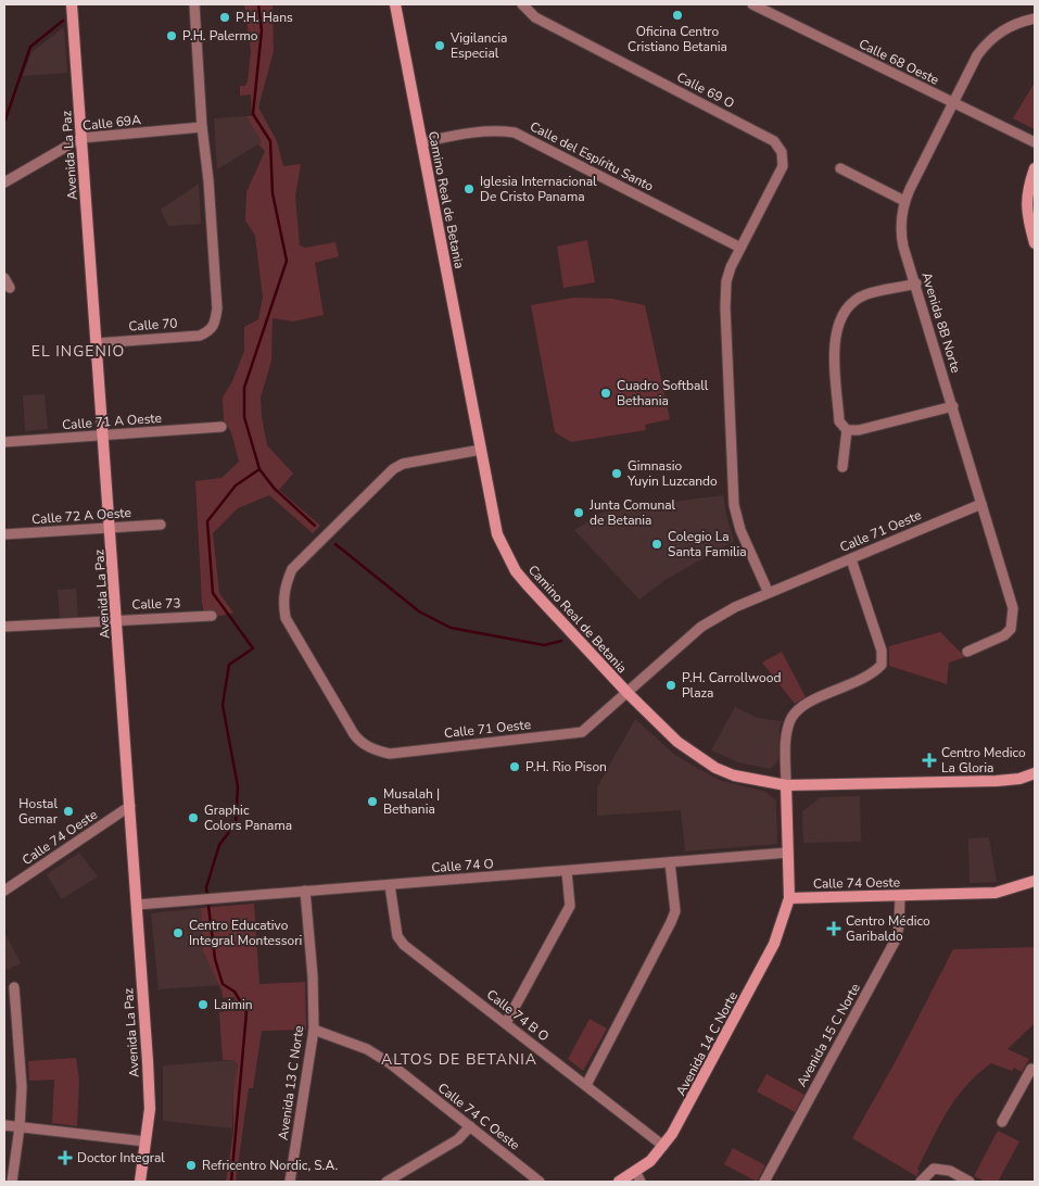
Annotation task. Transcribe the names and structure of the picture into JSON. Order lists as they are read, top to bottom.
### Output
{
  "streets": {
    "street": [
      "Calle 68 Oeste",
      "Calle 69 O",
      "Calle 69A",
      "Avenida La Paz",
      "Calle del Espíritu Santo",
      "Camino Real de Betania",
      "Avenida 8B Norte",
      "Calle 70",
      "Calle 71 A Oeste",
      "Calle 72 A Oeste",
      "Calle 71 Oeste",
      "Calle 73",
      "Calle 74 Oeste",
      "Calle 74 O",
      "Calle 74 B O",
      "Avenida 15 C Norte",
      "Avenida 14 C Norte",
      "Avenida 13 C Norte",
      "Calle 74 C Oeste"
    ]
  },
  "crossings": [
    ["Calle 68 Oeste", "Avenida 8B Norte"],
    ["Calle 69 O", "Calle del Espíritu Santo"],
    ["Calle 69 O", "Calle 71 Oeste"],
    ["Calle 69A", "Avenida La Paz"],
    ["Calle 69A", "Calle 70"],
    ["Avenida La Paz", "Calle 70"],
    ["Avenida La Paz", "Calle 71 A Oeste"],
    ["Avenida La Paz", "Calle 72 A Oeste"],
    ["Avenida La Paz", "Calle 73"],
    ["Avenida La Paz", "Calle 74 Oeste"],
    ["Avenida La Paz", "Calle 74 O"],
    ["Calle del Espíritu Santo", "Camino Real de Betania"],
    ["Camino Real de Betania", "Calle 71 Oeste"],
    ["Avenida 8B Norte", "Calle 71 Oeste"],
    ["Calle 74 Oeste", "Avenida 15 C Norte"],
    ["Calle 74 Oeste", "Avenida 14 C Norte"],
    ["Calle 74 O", "Calle 74 B O"],
    ["Calle 74 O", "Avenida 13 C Norte"],
    ["Calle 74 B O", "Avenida 14 C Norte"],
    ["Avenida 13 C Norte", "Calle 74 C Oeste"]
  ],
  "districts": ["EL INGENIO", "ALTOS DE BETANIA"],
  "places": {
    "other": [
      "Oficina Centro Cristiano Betania",
      "P.H. Hans",
      "P.H. Palermo",
      "Vigilancia Especial",
      "Iglesia Internacional De Cristo Panama",
      "Cuadro Softball Bethania",
      "Gimnasio Yuyin Luzcando",
      "Junta Comunal de Betania",
      "Colegio La Santa Familia",
      "P.H. Carrollwood Plaza",
      "P.H. Rio Pison",
      "Musalah | Bethania",
      "Hostal Gemar",
      "Graphic Colors Panama",
      "Centro Educativo Integral Montessori",
      "Laimin",
      "Refricentro Nordic, S.A."
    ],
    "health": ["Centro Medico La Gloria", "Centro Médico Garibaldo", "Doctor Integral"]
  }
}
